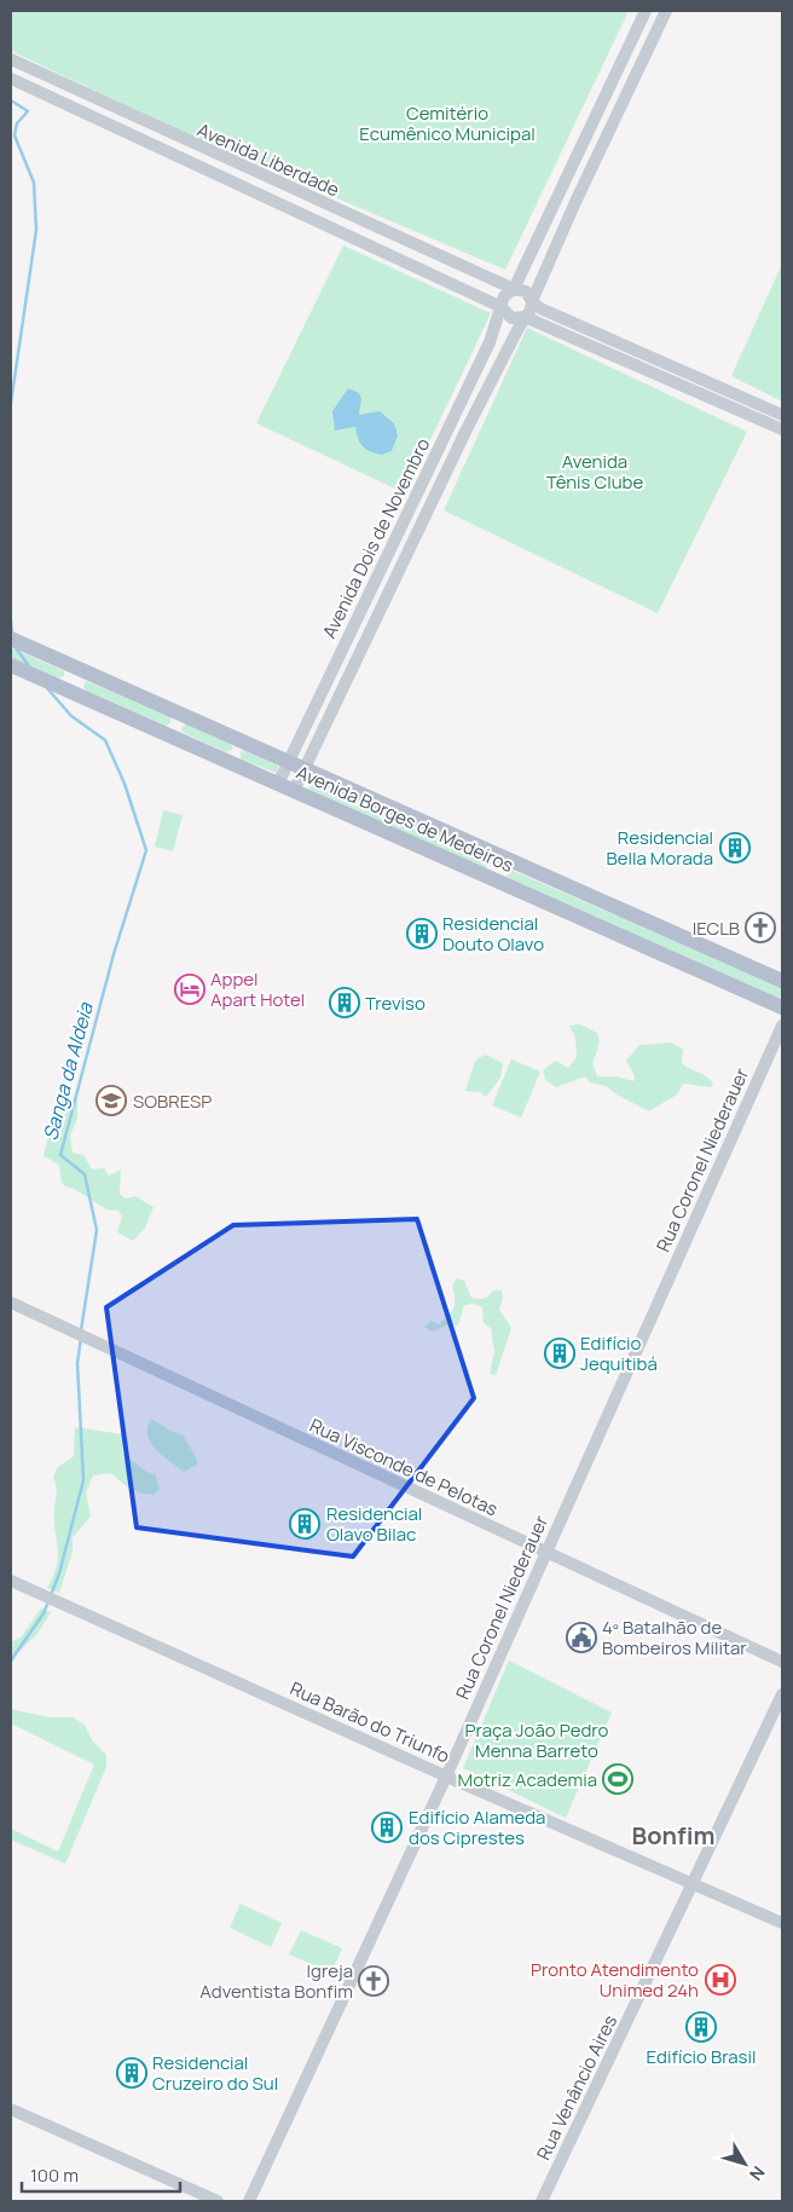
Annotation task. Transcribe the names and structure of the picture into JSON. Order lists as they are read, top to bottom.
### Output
{
  "streets": {
    "main road": ["Avenida Borges de Medeiros"],
    "street": [
      "Avenida Liberdade",
      "Avenida Dois de Novembro",
      "Rua Coronel Niederauer",
      "Rua Visconde de Pelotas",
      "Rua Barão do Triunfo",
      "Rua Venâncio Aires"
    ]
  },
  "crossings": [
    ["Avenida Liberdade", "Avenida Dois de Novembro"],
    ["Avenida Dois de Novembro", "Avenida Borges de Medeiros"],
    ["Rua Coronel Niederauer", "Rua Visconde de Pelotas"],
    ["Rua Coronel Niederauer", "Rua Barão do Triunfo"],
    ["Rua Barão do Triunfo", "Rua Venâncio Aires"]
  ],
  "districts": ["Bonfim"],
  "water": ["Sanga da Aldeia"],
  "parks": ["Cemitério Ecumênico Municipal", "Avenida Tênis Clube", "Praça João Pedro Menna Barreto"],
  "places": {
    "building": [
      "Residencial Bella Morada",
      "Residencial Douto Olavo",
      "Treviso",
      "Edifício Jequitibá",
      "Residencial Olavo Bilac",
      "Edifício Alameda dos Ciprestes",
      "Edifício Brasil",
      "Residencial Cruzeiro do Sul"
    ],
    "church": ["IECLB", "Igreja Adventista Bonfim"],
    "hotel": ["Appel Apart Hotel"],
    "school or university": ["SOBRESP"],
    "public building": ["4º Batalhão de Bombeiros Militar"],
    "sports": ["Motriz Academia"],
    "hospital": ["Pronto Atendimento Unimed 24h"]
  },
  "scale_bar": "100 m",
  "north": "bottom right"
}
